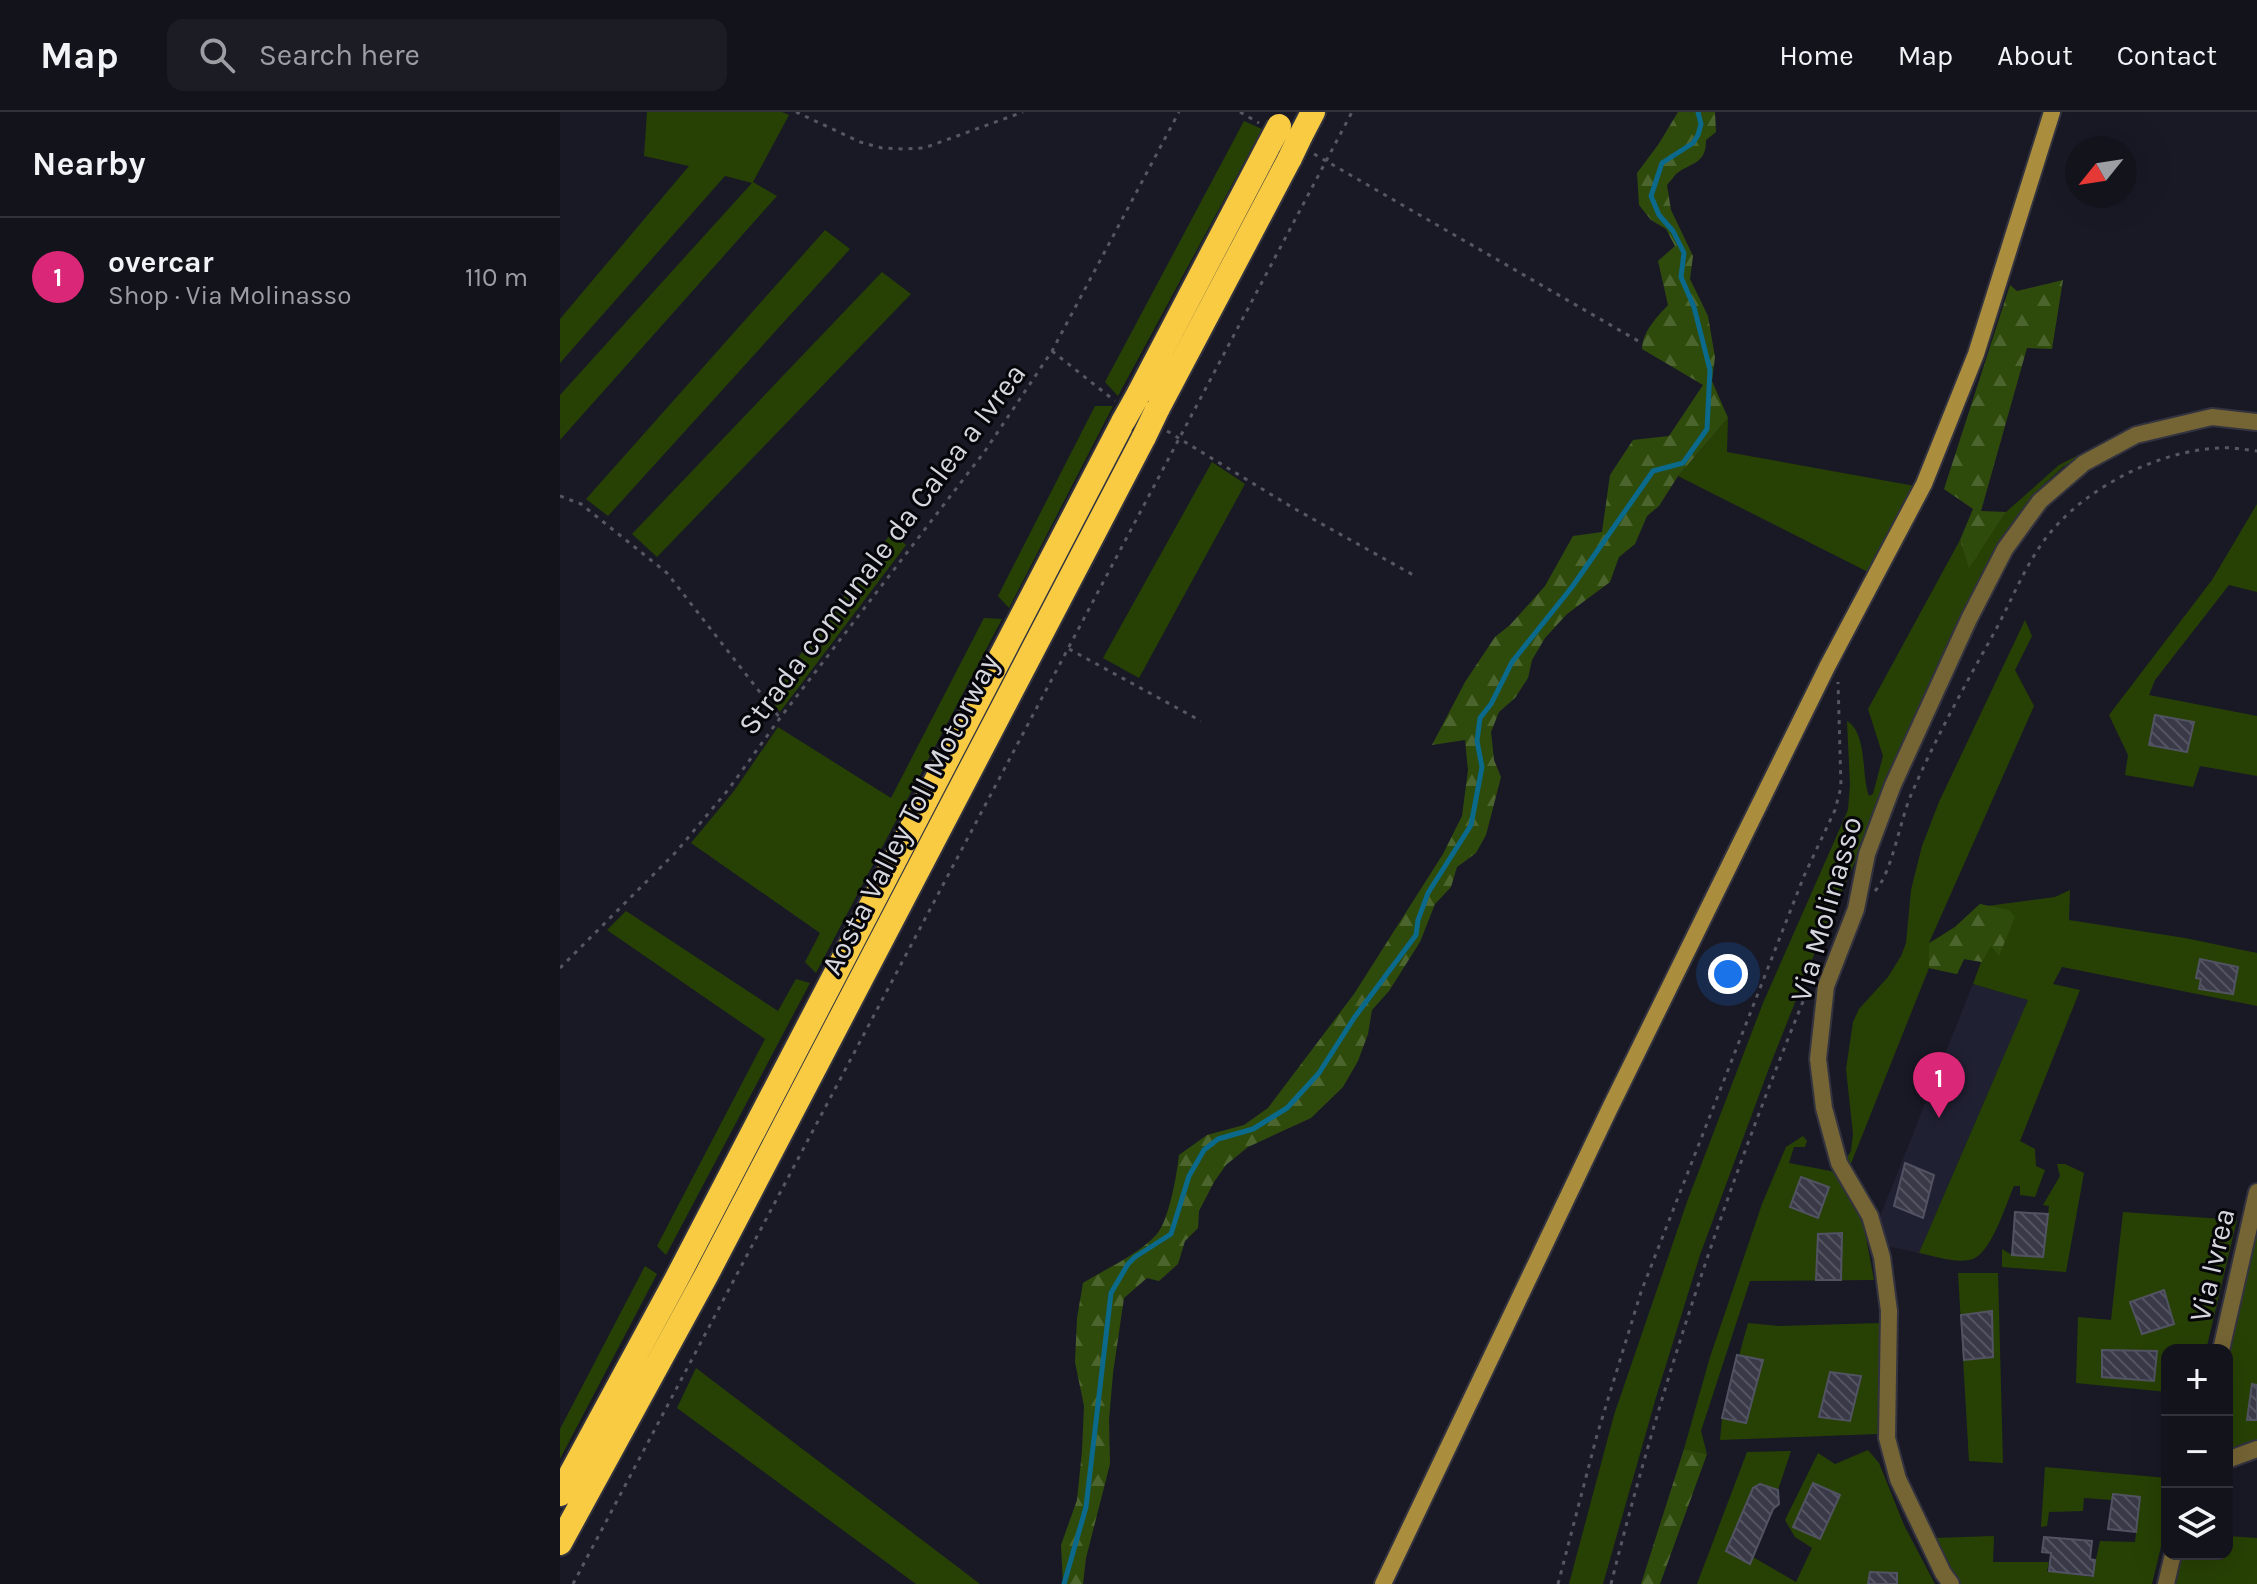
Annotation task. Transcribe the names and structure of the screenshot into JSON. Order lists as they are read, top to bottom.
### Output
{
  "streets": {
    "highway": ["Aosta Valley Toll Motorway"],
    "street": ["Via Molinasso", "Via Ivrea"],
    "path": ["Strada comunale da Calea a Ivrea"]
  },
  "north": "bottom left",
  "page": {
    "header": "Map",
    "search": "Search here",
    "nav": [
      "Home",
      "Map",
      "About",
      "Contact"
    ],
    "heading": "Nearby",
    "list": [
      {
        "mark": "1",
        "name": "overcar",
        "note": "Shop · Via Molinasso",
        "value": "110 m"
      }
    ],
    "pins": "1",
    "map_buttons": ["+", "−"]
  }
}
